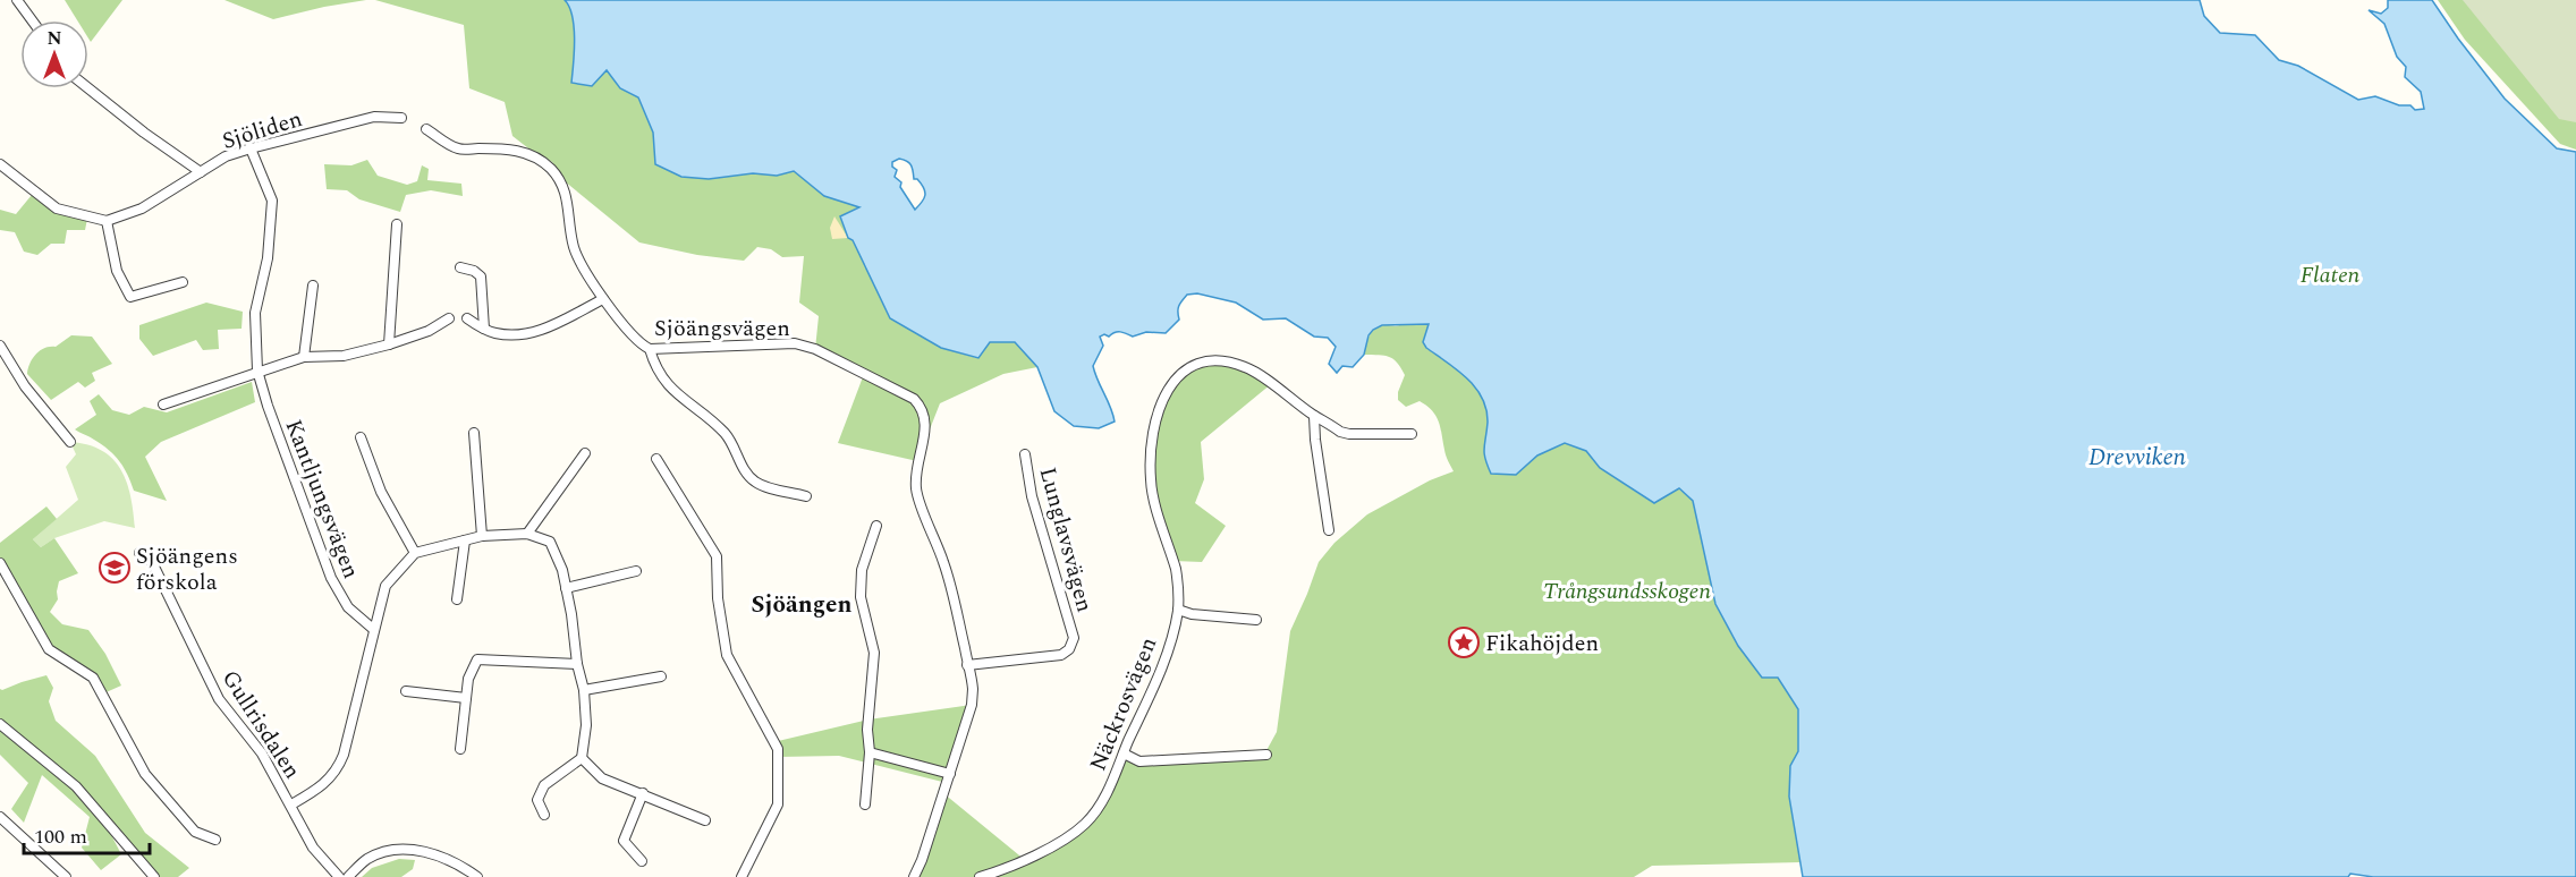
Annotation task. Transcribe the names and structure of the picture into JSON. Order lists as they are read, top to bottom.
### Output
{
  "streets": {
    "street": [
      "Sjöliden",
      "Sjöängsvägen",
      "Kantljungsvägen",
      "Lunglavsvägen",
      "Näckrosvägen",
      "Gullrisdalen"
    ]
  },
  "crossings": [
    ["Sjöliden", "Kantljungsvägen"],
    ["Sjöängsvägen", "Lunglavsvägen"]
  ],
  "districts": ["Sjöängen"],
  "water": ["Drevviken"],
  "parks": ["Flaten", "Trångsundsskogen"],
  "places": {
    "school or university": ["Sjöängens förskola"],
    "place": ["Fikahöjden"]
  },
  "scale_bar": "100 m",
  "north": "top"
}
